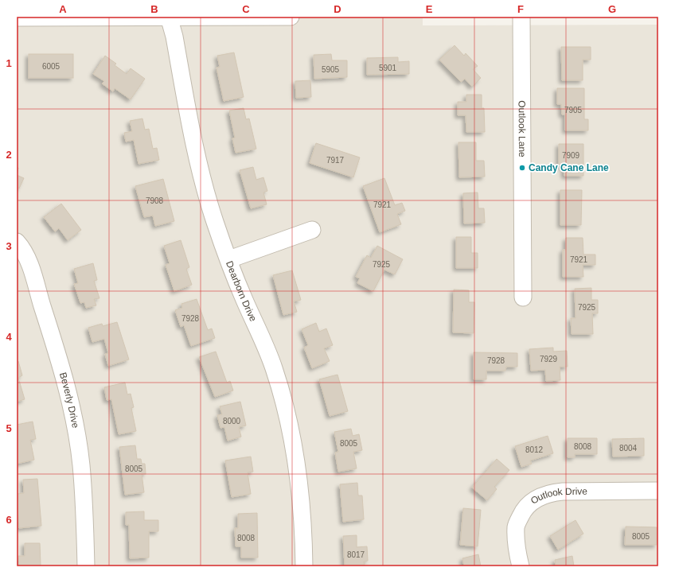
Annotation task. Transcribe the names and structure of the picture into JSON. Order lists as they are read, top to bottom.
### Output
{
  "streets": {
    "street": [
      "Outlook Lane",
      "Dearborn Drive",
      "Beverly Drive",
      "Outlook Drive"
    ]
  },
  "places": ["Candy Cane Lane"],
  "house_numbers": [
    "6005",
    "5901",
    "5905",
    "7905",
    "7909",
    "7917",
    "7908",
    "7921",
    "7921",
    "7925",
    "7925",
    "7928",
    "7929",
    "7928",
    "8000",
    "8005",
    "8008",
    "8004",
    "8012",
    "8005",
    "8005",
    "8008",
    "8017"
  ],
  "grid": {
    "columns": [
      "A",
      "B",
      "C",
      "D",
      "E",
      "F",
      "G"
    ],
    "rows": [
      "1",
      "2",
      "3",
      "4",
      "5",
      "6"
    ]
  }
}
